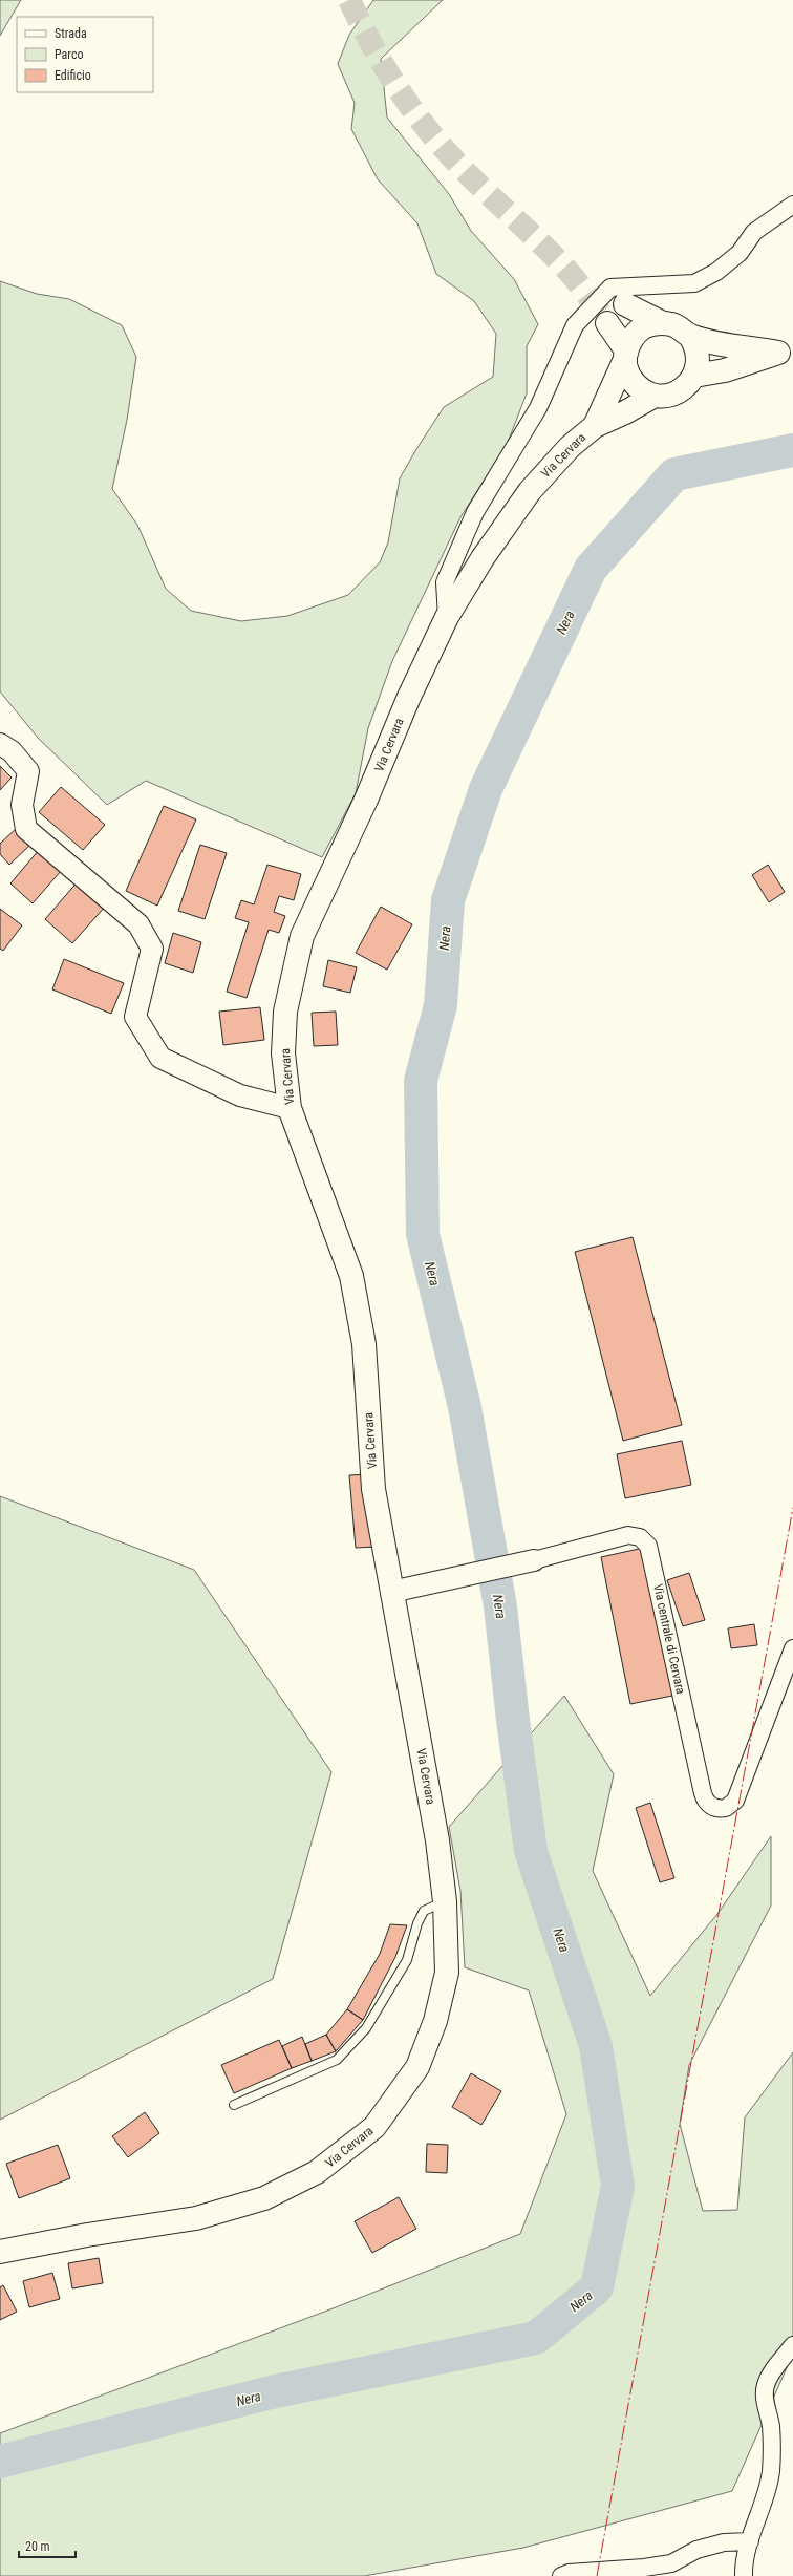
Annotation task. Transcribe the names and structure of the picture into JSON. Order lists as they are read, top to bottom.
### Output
{
  "streets": {
    "main road": ["Via Cervara"],
    "street": ["Via centrale di Cervara"]
  },
  "crossings": [
    ["Via Cervara", "Via centrale di Cervara"]
  ],
  "water": ["Nera"],
  "legend": ["Strada", "Parco", "Edificio"],
  "scale_bar": "20 m"
}
